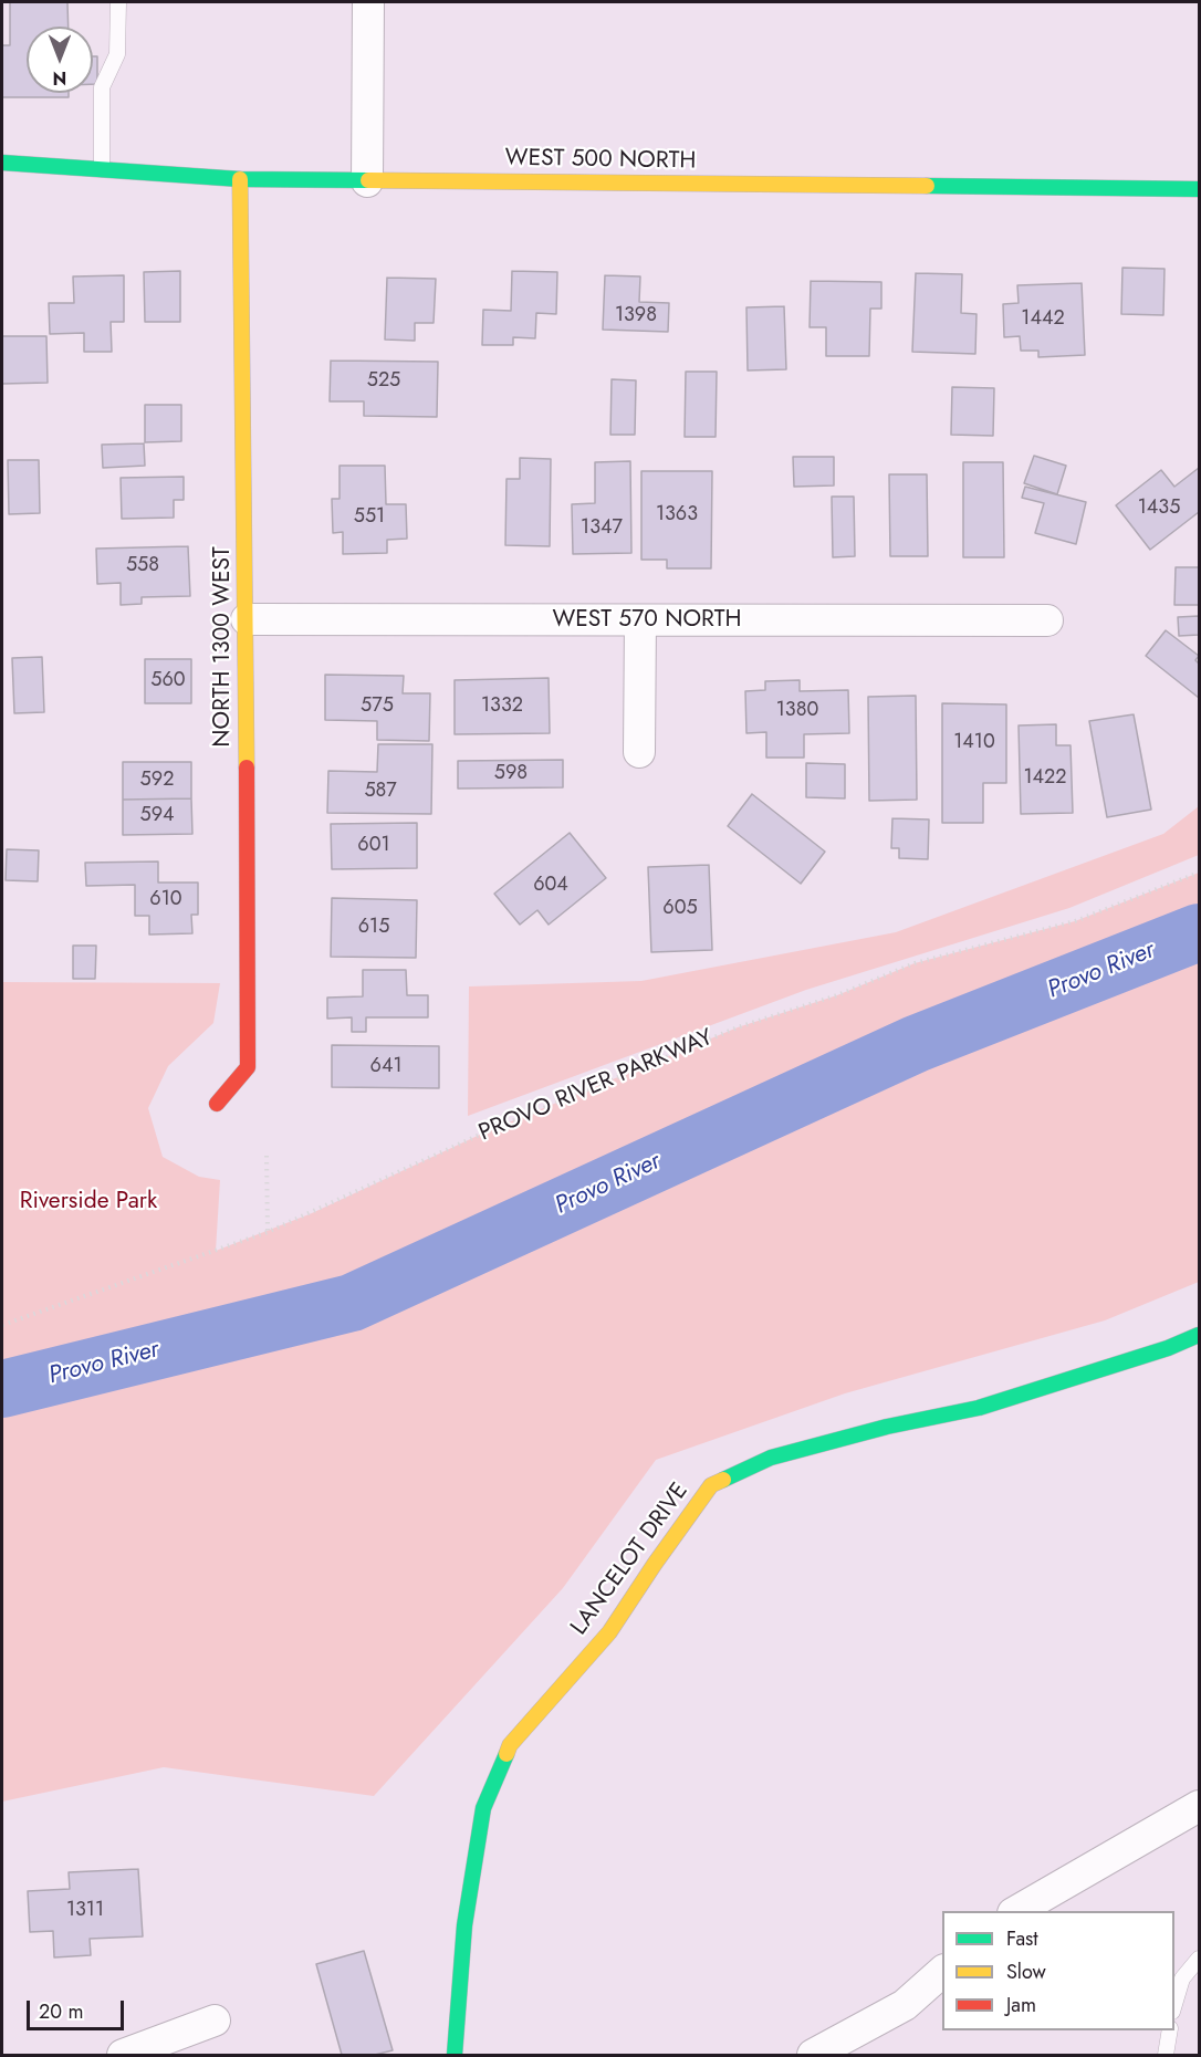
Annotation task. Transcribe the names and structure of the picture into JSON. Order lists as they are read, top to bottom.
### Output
{
  "streets": {
    "street": [
      "WEST 500 NORTH",
      "WEST 570 NORTH",
      "NORTH 1300 WEST",
      "LANCELOT DRIVE"
    ],
    "path": ["PROVO RIVER PARKWAY"]
  },
  "crossings": [
    ["WEST 500 NORTH", "NORTH 1300 WEST"],
    ["WEST 570 NORTH", "NORTH 1300 WEST"]
  ],
  "water": ["Provo River"],
  "parks": ["Riverside Park"],
  "house_numbers": [
    "1398",
    "1442",
    "525",
    "1435",
    "1363",
    "551",
    "1347",
    "558",
    "560",
    "575",
    "1332",
    "1380",
    "1410",
    "598",
    "1422",
    "592",
    "587",
    "594",
    "601",
    "604",
    "610",
    "605",
    "615",
    "641",
    "1311"
  ],
  "legend": ["Fast", "Slow", "Jam"],
  "scale_bar": "20 m",
  "north": "bottom"
}
